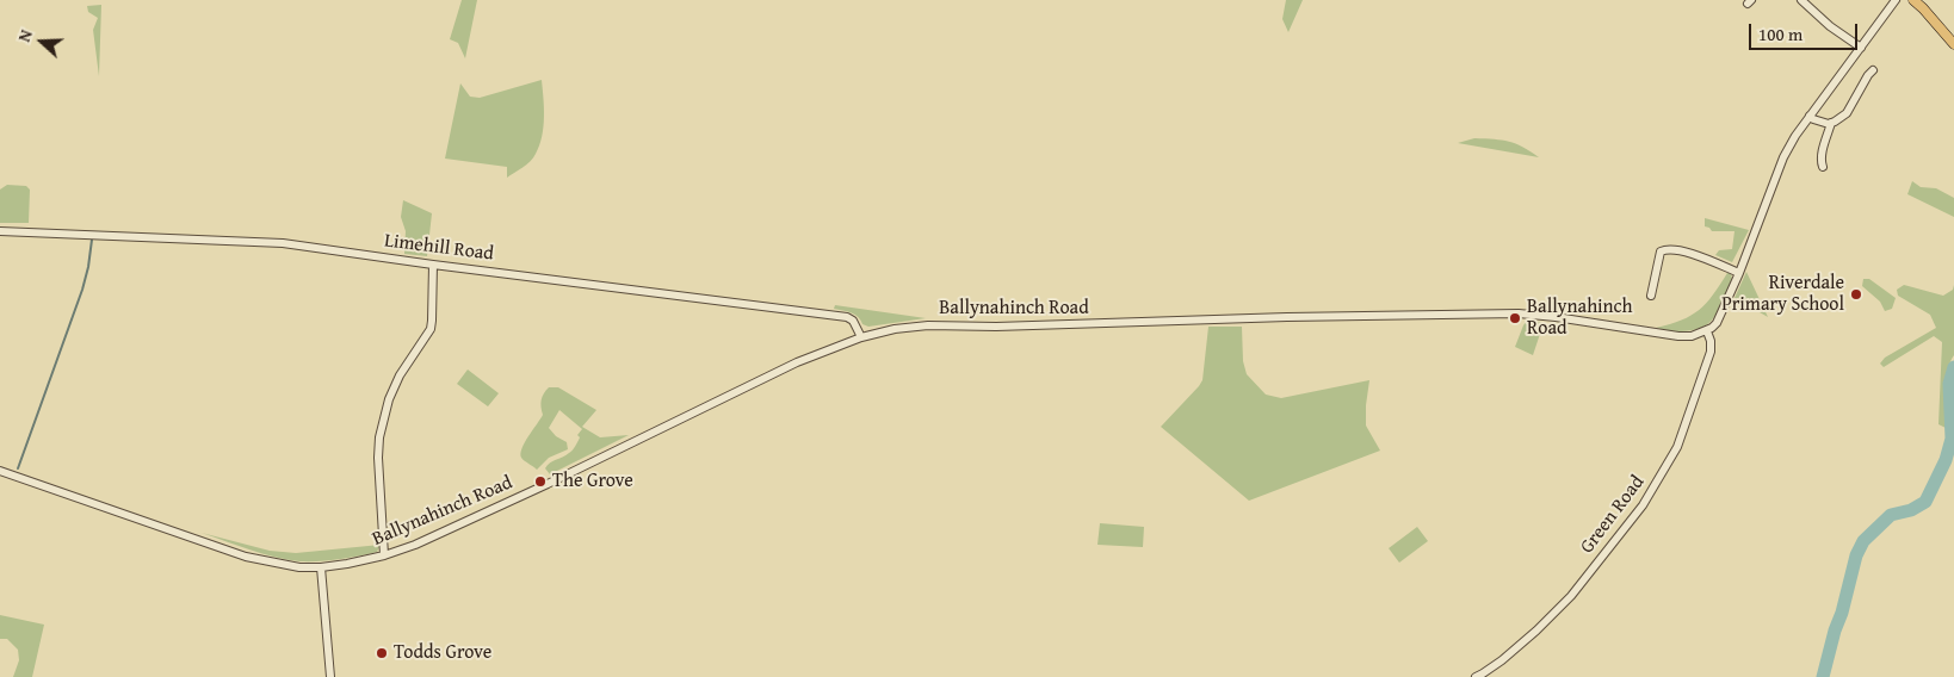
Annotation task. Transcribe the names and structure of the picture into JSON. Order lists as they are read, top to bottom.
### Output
{
  "streets": {
    "street": ["Limehill Road", "Ballynahinch Road", "Green Road"]
  },
  "crossings": [
    ["Limehill Road", "Ballynahinch Road"],
    ["Ballynahinch Road", "Green Road"]
  ],
  "places": [
    "Riverdale Primary School",
    "Ballynahinch Road",
    "The Grove",
    "Todds Grove"
  ],
  "scale_bar": "100 m",
  "north": "left"
}
